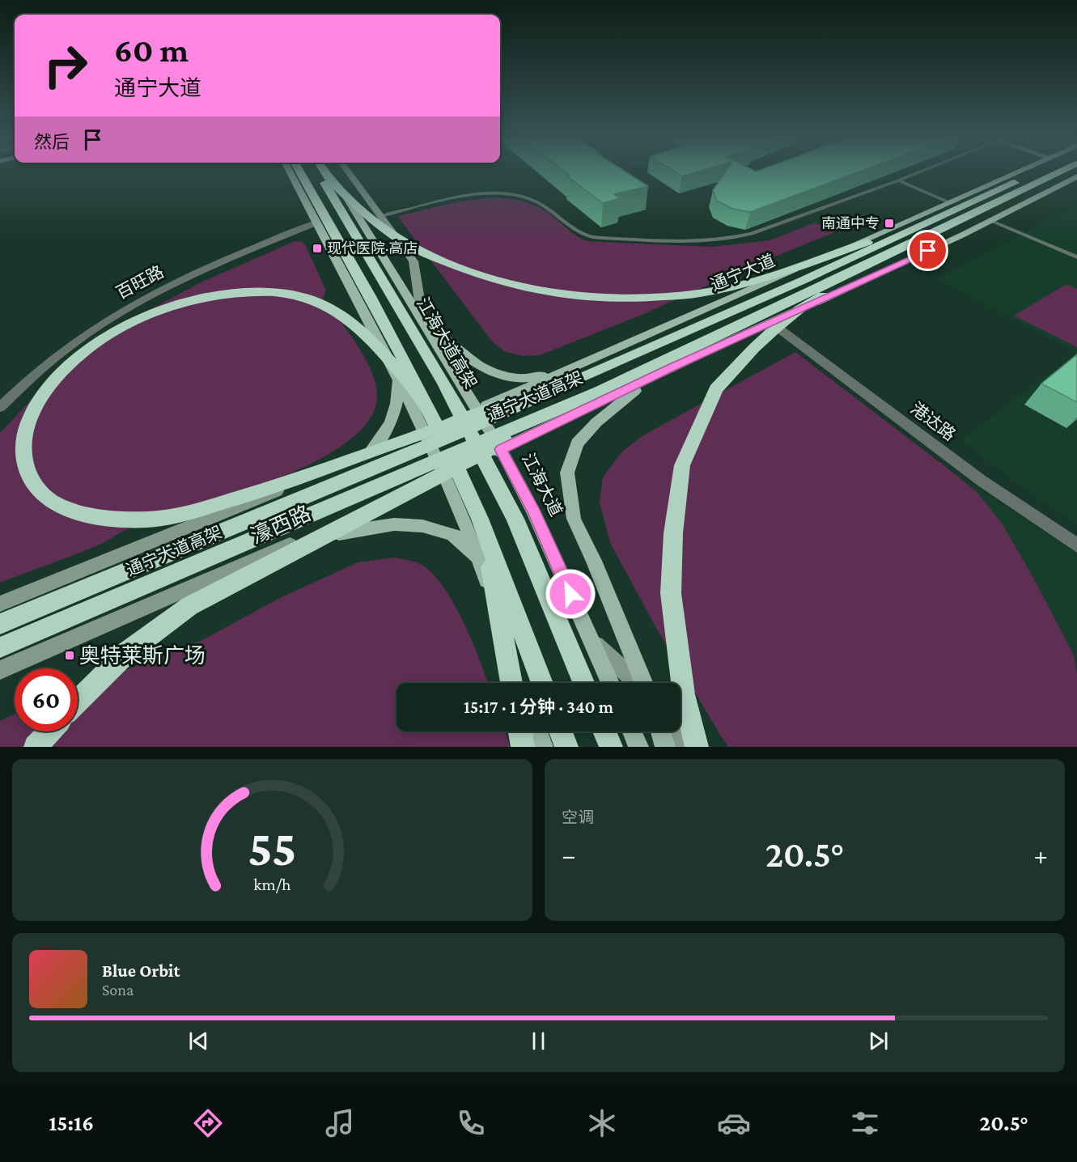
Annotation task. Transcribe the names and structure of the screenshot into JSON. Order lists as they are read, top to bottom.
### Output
{
  "streets": {
    "highway": ["江海大道高架", "通宁大道高架"],
    "main road": ["江海大道"],
    "street": ["百旺路", "港达路", "濠西路"]
  },
  "places": {
    "transit": ["南通中专", "现代医院·高店", "奥特莱斯广场"]
  },
  "page": {
    "turn": ["60 m", "通宁大道"],
    "then": "然后",
    "limit": "60",
    "trip": "15:17 · 1 分钟 · 340 m",
    "tile": "空调",
    "heat": ["−", "20.5°", "+"],
    "song": ["Blue Orbit", "Sona"],
    "tabs": ["15:16", "20.5°"],
    "gauge": ["55", "km/h"]
  }
}
